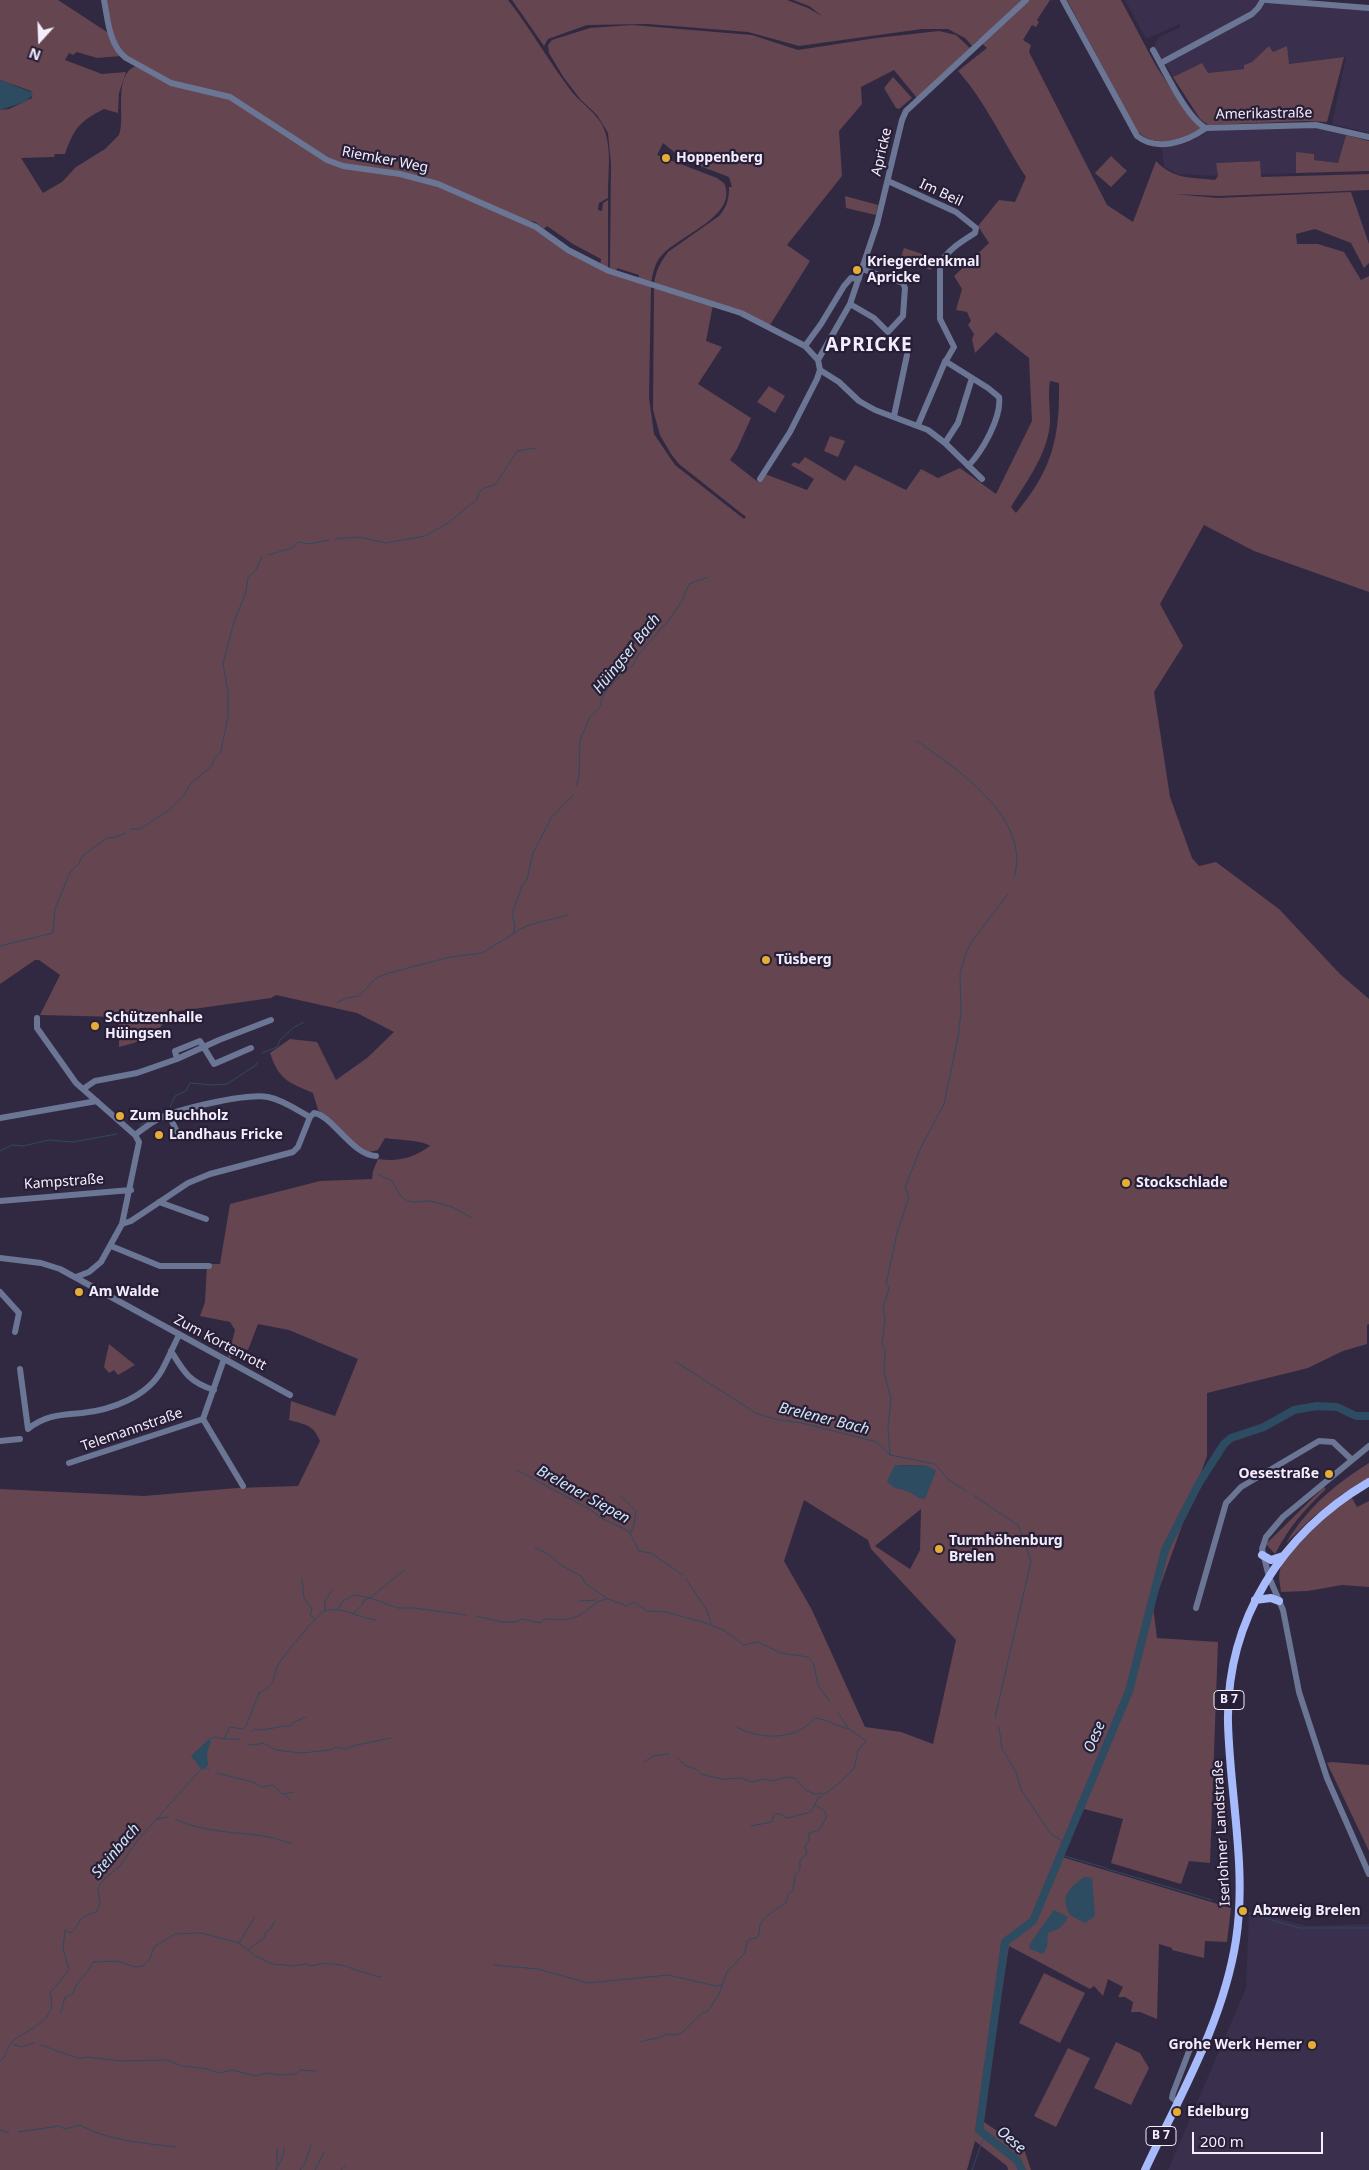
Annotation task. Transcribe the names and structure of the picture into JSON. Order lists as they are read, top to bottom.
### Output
{
  "streets": {
    "main road": ["B 7", "Iserlohner Landstraße"],
    "street": [
      "Amerikastraße",
      "Apricke",
      "Riemker Weg",
      "Im Beil",
      "Kampstraße",
      "Zum Kortenrott",
      "Telemannstraße"
    ]
  },
  "crossings": [
    ["Apricke", "Riemker Weg"],
    ["Apricke", "Im Beil"],
    ["B 7", "Iserlohner Landstraße"]
  ],
  "districts": ["APRICKE"],
  "water": [
    "Hüingser Bach",
    "Brelener Bach",
    "Brelener Siepen",
    "Oese",
    "Steinbach"
  ],
  "places": [
    "Hoppenberg",
    "Kriegerdenkmal Apricke",
    "Tüsberg",
    "Schützenhalle Hüingsen",
    "Zum Buchholz",
    "Landhaus Fricke",
    "Stockschlade",
    "Am Walde",
    "Oesestraße",
    "Turmhöhenburg Brelen",
    "Abzweig Brelen",
    "Grohe Werk Hemer",
    "Edelburg"
  ],
  "scale_bar": "200 m",
  "north": "bottom"
}
